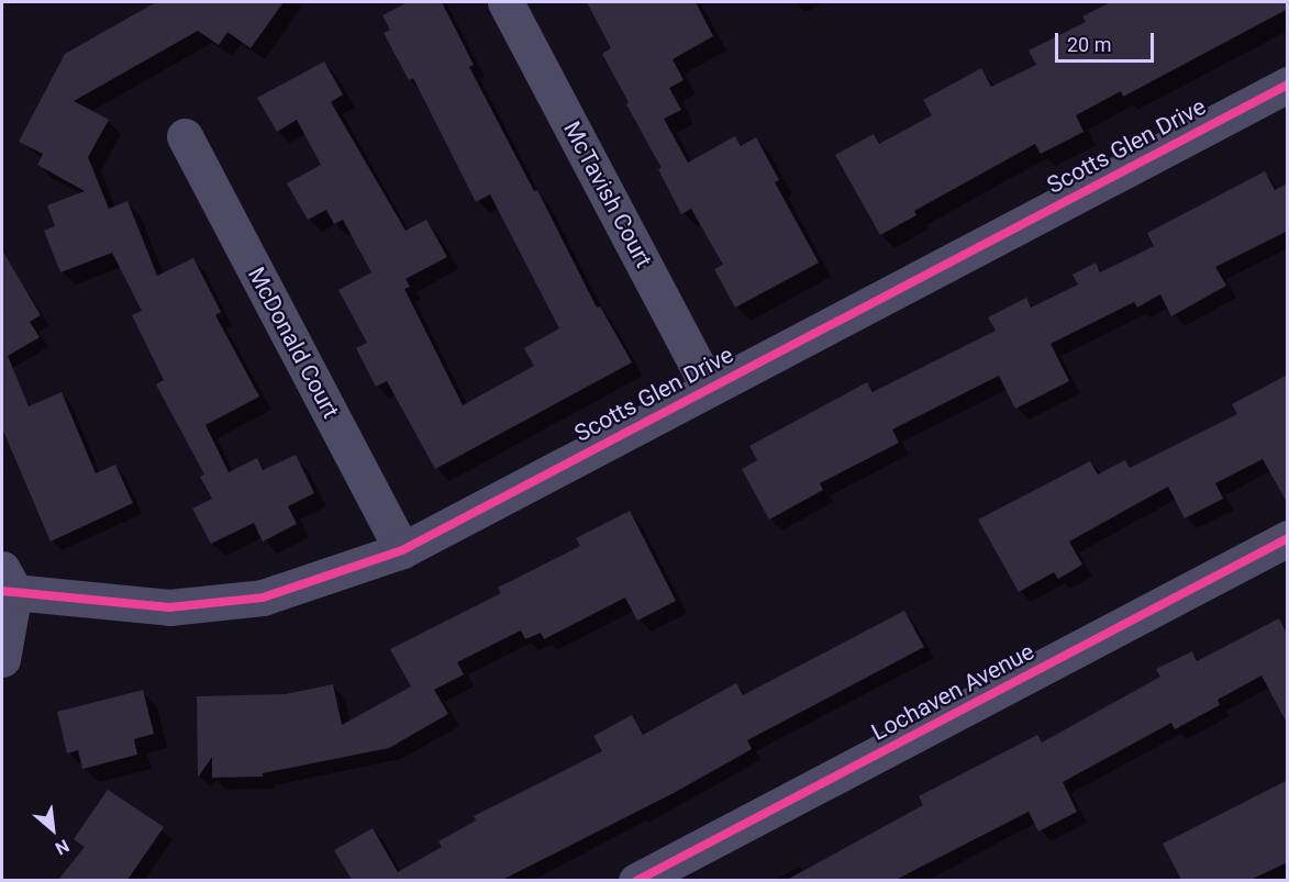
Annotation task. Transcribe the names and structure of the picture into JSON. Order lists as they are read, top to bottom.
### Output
{
  "streets": {
    "street": [
      "Scotts Glen Drive",
      "McTavish Court",
      "McDonald Court",
      "Lochaven Avenue"
    ]
  },
  "crossings": [
    ["Scotts Glen Drive", "McTavish Court"],
    ["Scotts Glen Drive", "McDonald Court"]
  ],
  "scale_bar": "20 m",
  "north": "bottom right"
}
